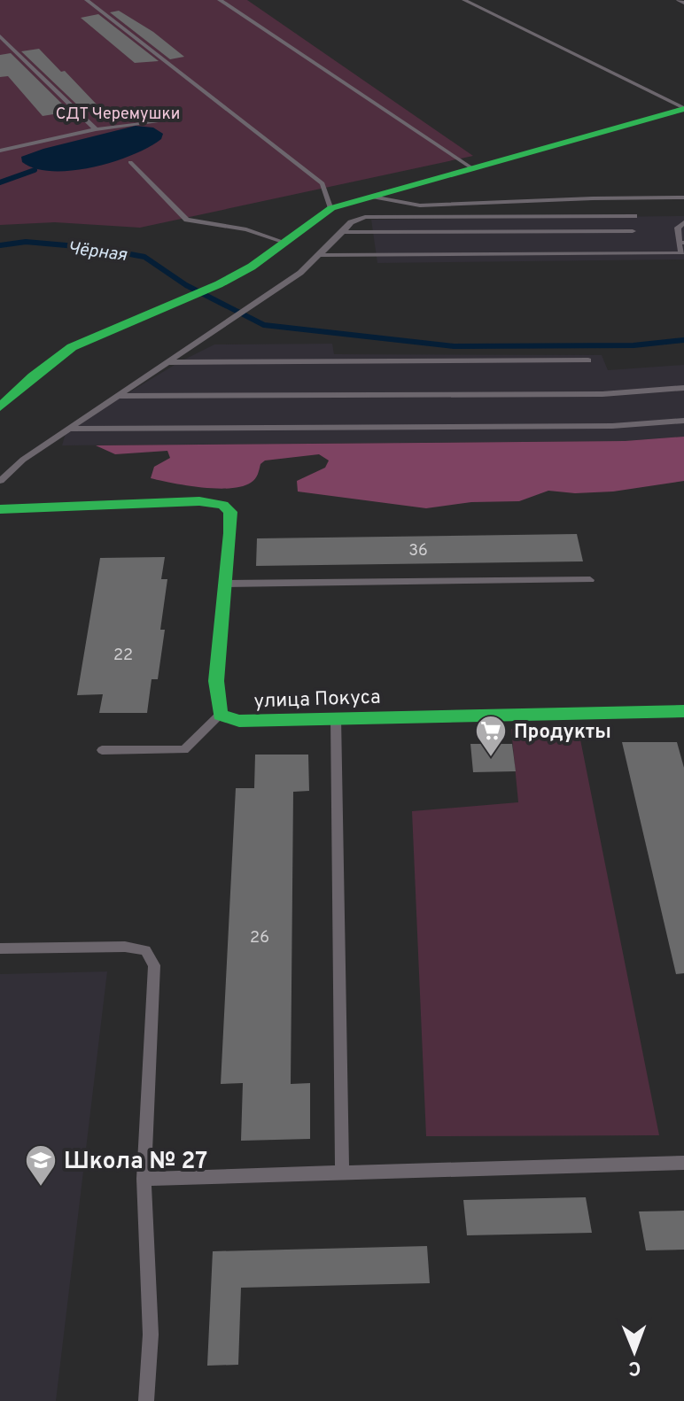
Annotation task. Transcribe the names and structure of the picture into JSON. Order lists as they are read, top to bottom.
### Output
{
  "streets": {
    "street": ["улица Покуса"]
  },
  "water": ["Чёрная"],
  "parks": ["СДТ Черемушки"],
  "places": {
    "supermarket": ["Продукты"],
    "school or university": ["Школа № 27"]
  },
  "house_numbers": ["36", "22", "26"],
  "north": "bottom"
}
